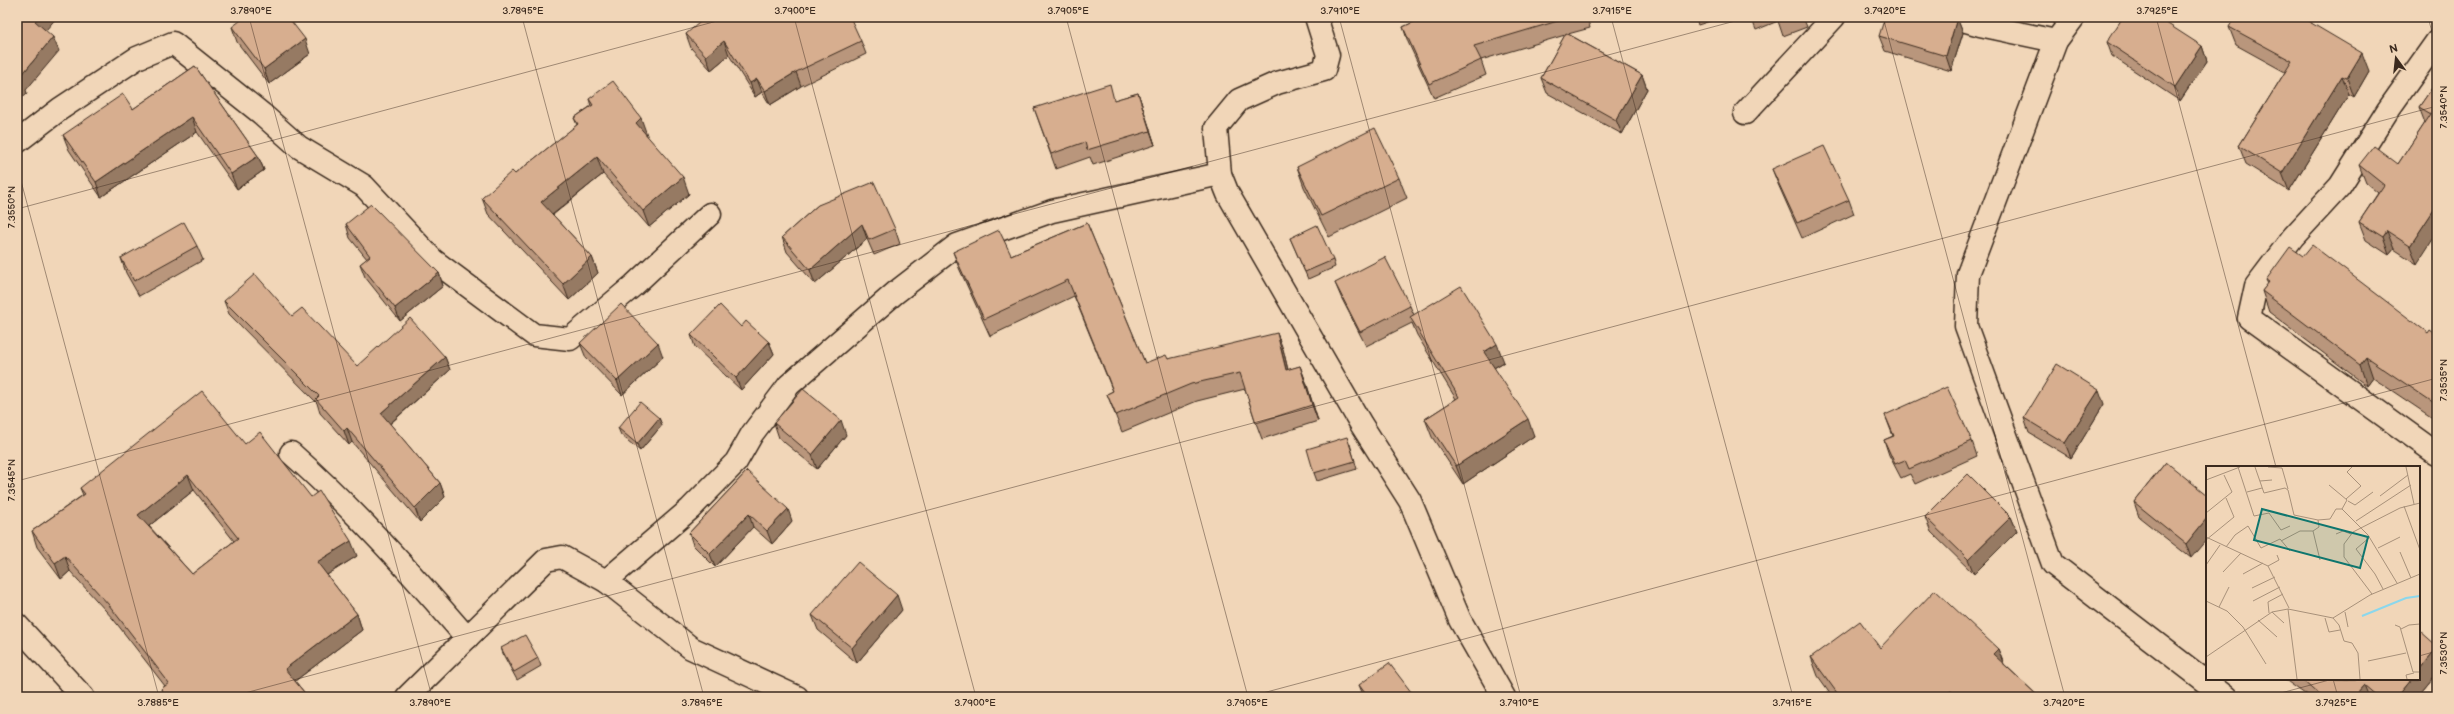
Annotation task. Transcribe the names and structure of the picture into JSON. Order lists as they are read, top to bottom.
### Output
{
  "north": "top",
  "coordinates": [
    "3.7890°E",
    "3.7895°E",
    "3.7900°E",
    "3.7905°E",
    "3.7910°E",
    "3.7915°E",
    "3.7920°E",
    "3.7925°E",
    "7.3540°N",
    "7.3550°N",
    "7.3535°N",
    "7.3545°N",
    "7.3530°N",
    "3.7885°E"
  ]
}
